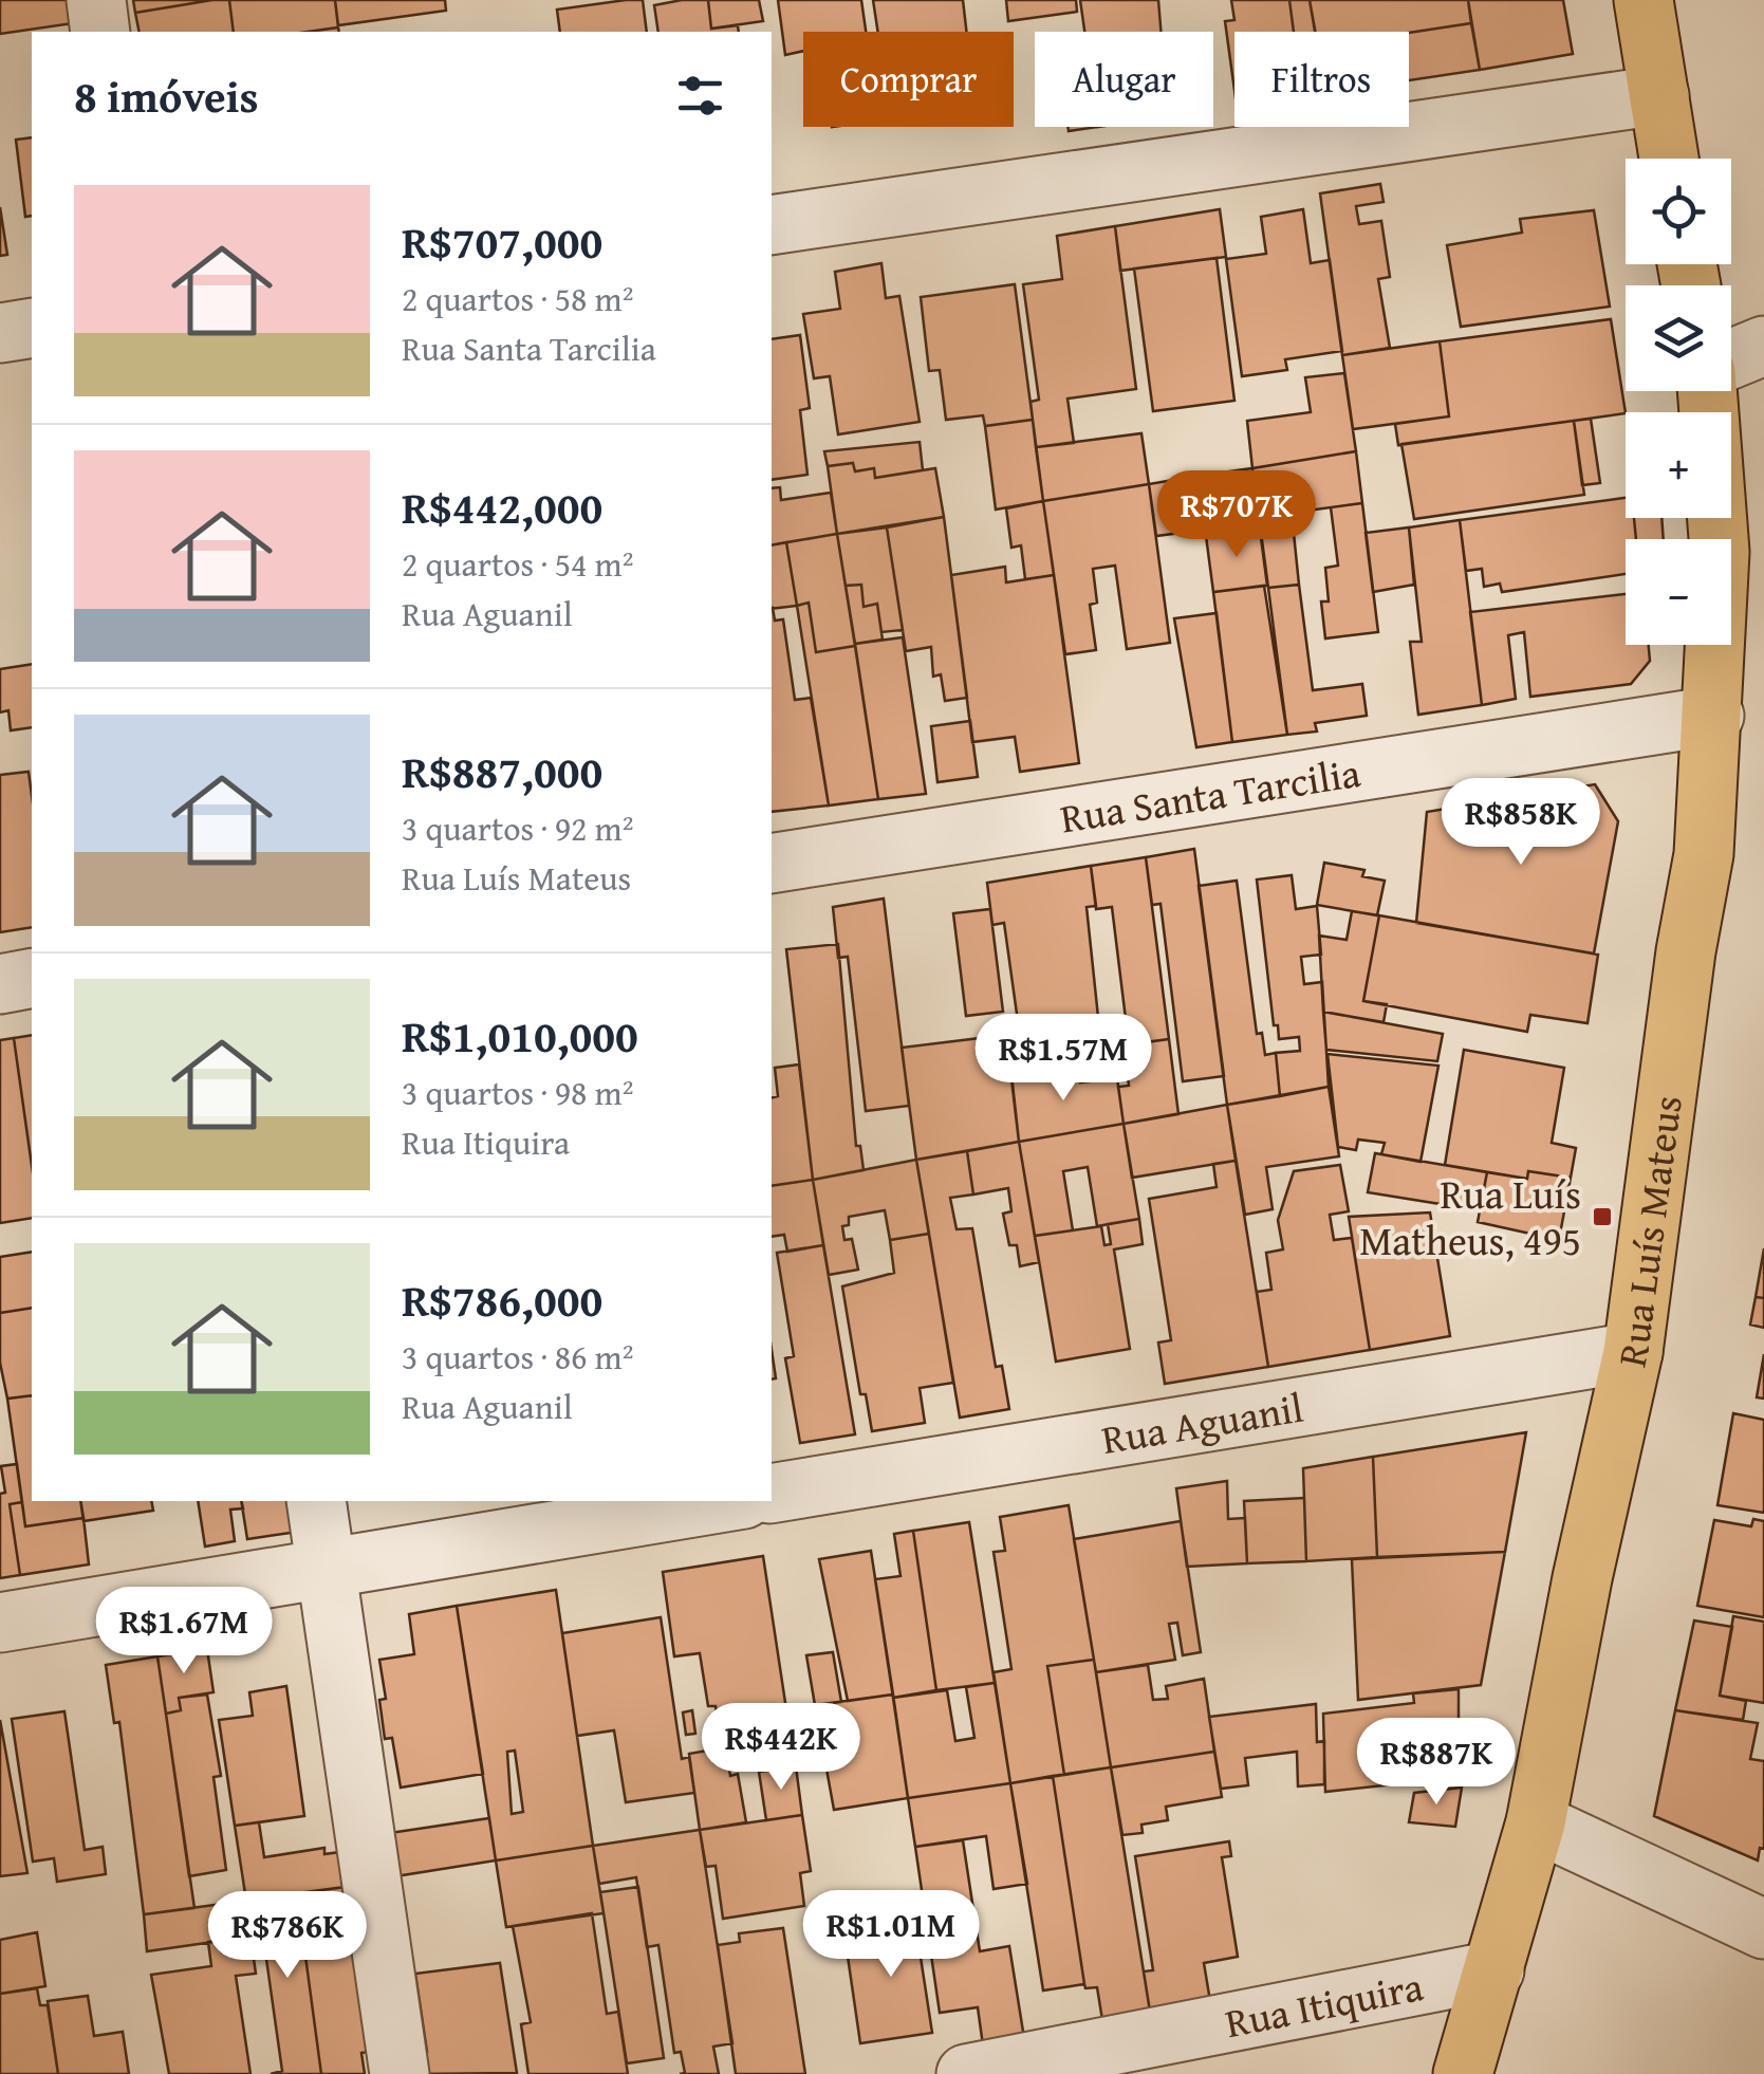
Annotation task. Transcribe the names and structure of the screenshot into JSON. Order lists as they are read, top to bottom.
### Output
{
  "streets": {
    "main road": ["Rua Luís Mateus"],
    "street": ["Rua Santa Tarcilia", "Rua Aguanil", "Rua Itiquira"]
  },
  "crossings": [
    ["Rua Santa Tarcilia", "Rua Luís Mateus"],
    ["Rua Luís Mateus", "Rua Aguanil"],
    ["Rua Luís Mateus", "Rua Itiquira"]
  ],
  "places": {
    "transit": ["Rua Luís Matheus, 495"]
  },
  "page": {
    "chip": ["Comprar", "Alugar", "Filtros"],
    "heading": "8 imóveis",
    "map_buttons": ["+", "−"],
    "list": [
      {
        "name": "R$707,000",
        "note": "2 quartos · 58 m² · Rua Santa Tarcilia"
      },
      {
        "name": "R$442,000",
        "note": "2 quartos · 54 m² · Rua Aguanil"
      },
      {
        "name": "R$887,000",
        "note": "3 quartos · 92 m² · Rua Luís Mateus"
      },
      {
        "name": "R$1,010,000",
        "note": "3 quartos · 98 m² · Rua Itiquira"
      },
      {
        "name": "R$786,000",
        "note": "3 quartos · 86 m² · Rua Aguanil"
      }
    ],
    "price": [
      "R$707K",
      "R$858K",
      "R$1.57M",
      "R$1.67M",
      "R$442K",
      "R$887K",
      "R$1.01M",
      "R$786K"
    ]
  }
}
